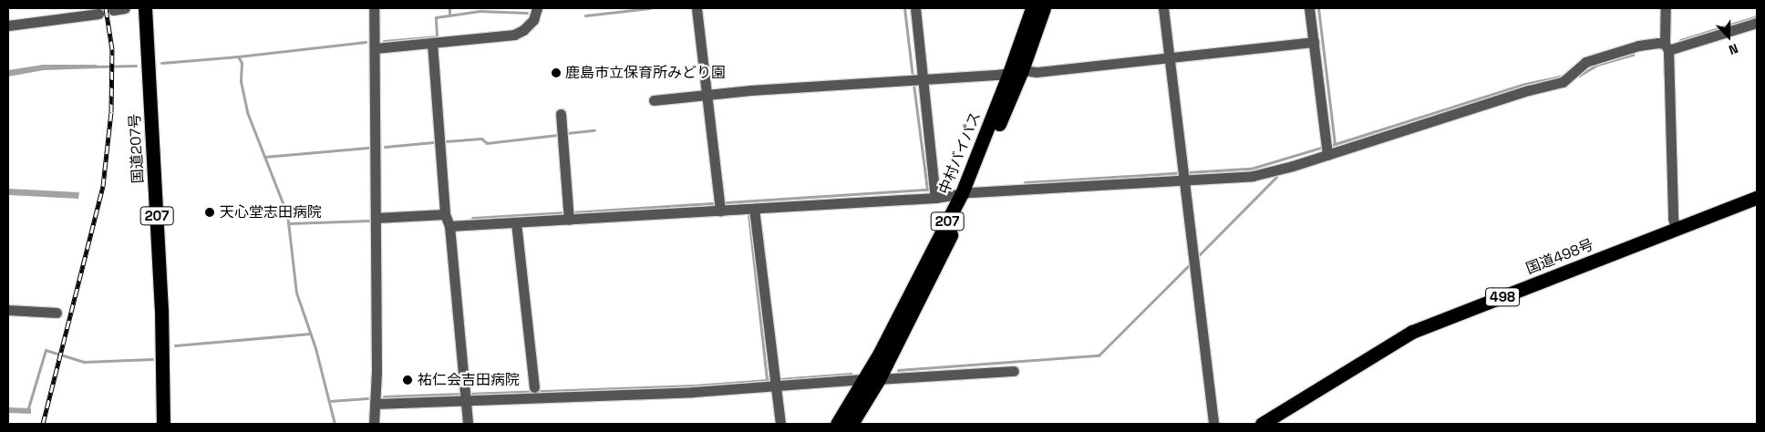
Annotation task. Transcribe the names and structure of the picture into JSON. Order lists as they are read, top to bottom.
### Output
{
  "streets": {
    "highway": [
      "国道207号",
      "中村バイパス",
      "207",
      "国道498号",
      "498"
    ]
  },
  "places": ["鹿島市立保育所みどり園", "天心堂志田病院", "祐仁会吉田病院"],
  "north": "bottom"
}
